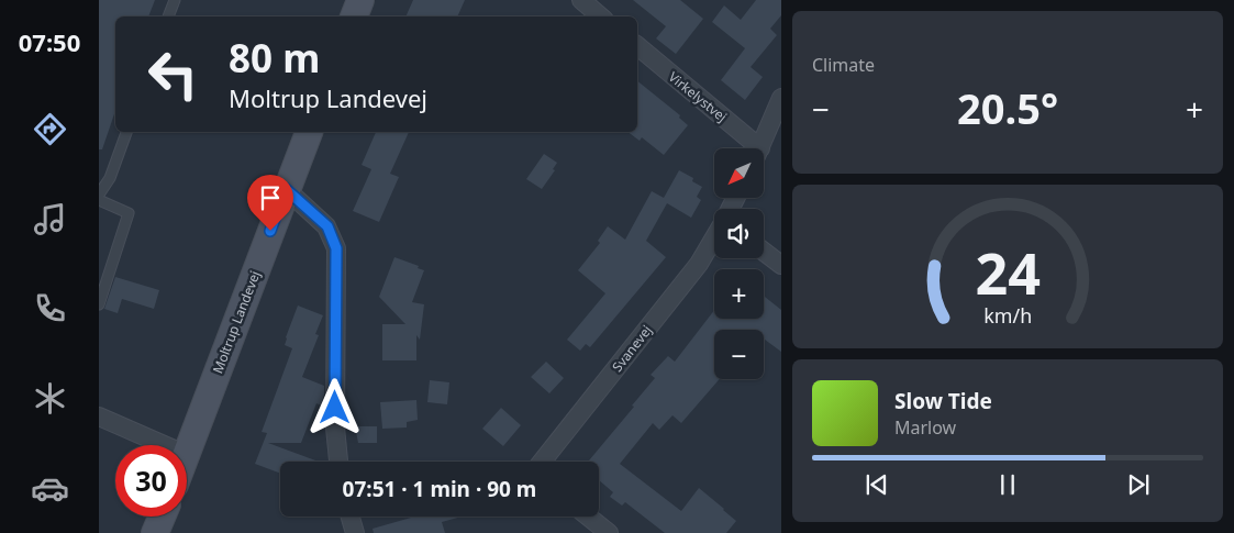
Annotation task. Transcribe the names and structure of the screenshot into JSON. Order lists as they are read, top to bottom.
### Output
{
  "streets": {
    "street": ["Virkelystvej", "Moltrup Landevej", "Svanevej"]
  },
  "north": "bottom left",
  "page": {
    "tabs": "07:50",
    "tile": "Climate",
    "turn": ["80 m", "Moltrup Landevej"],
    "heat": ["−", "20.5°", "+"],
    "map_buttons": ["+", "−"],
    "song": ["Slow Tide", "Marlow"],
    "limit": "30",
    "trip": "07:51 · 1 min · 90 m",
    "gauge": ["24", "km/h"]
  }
}
